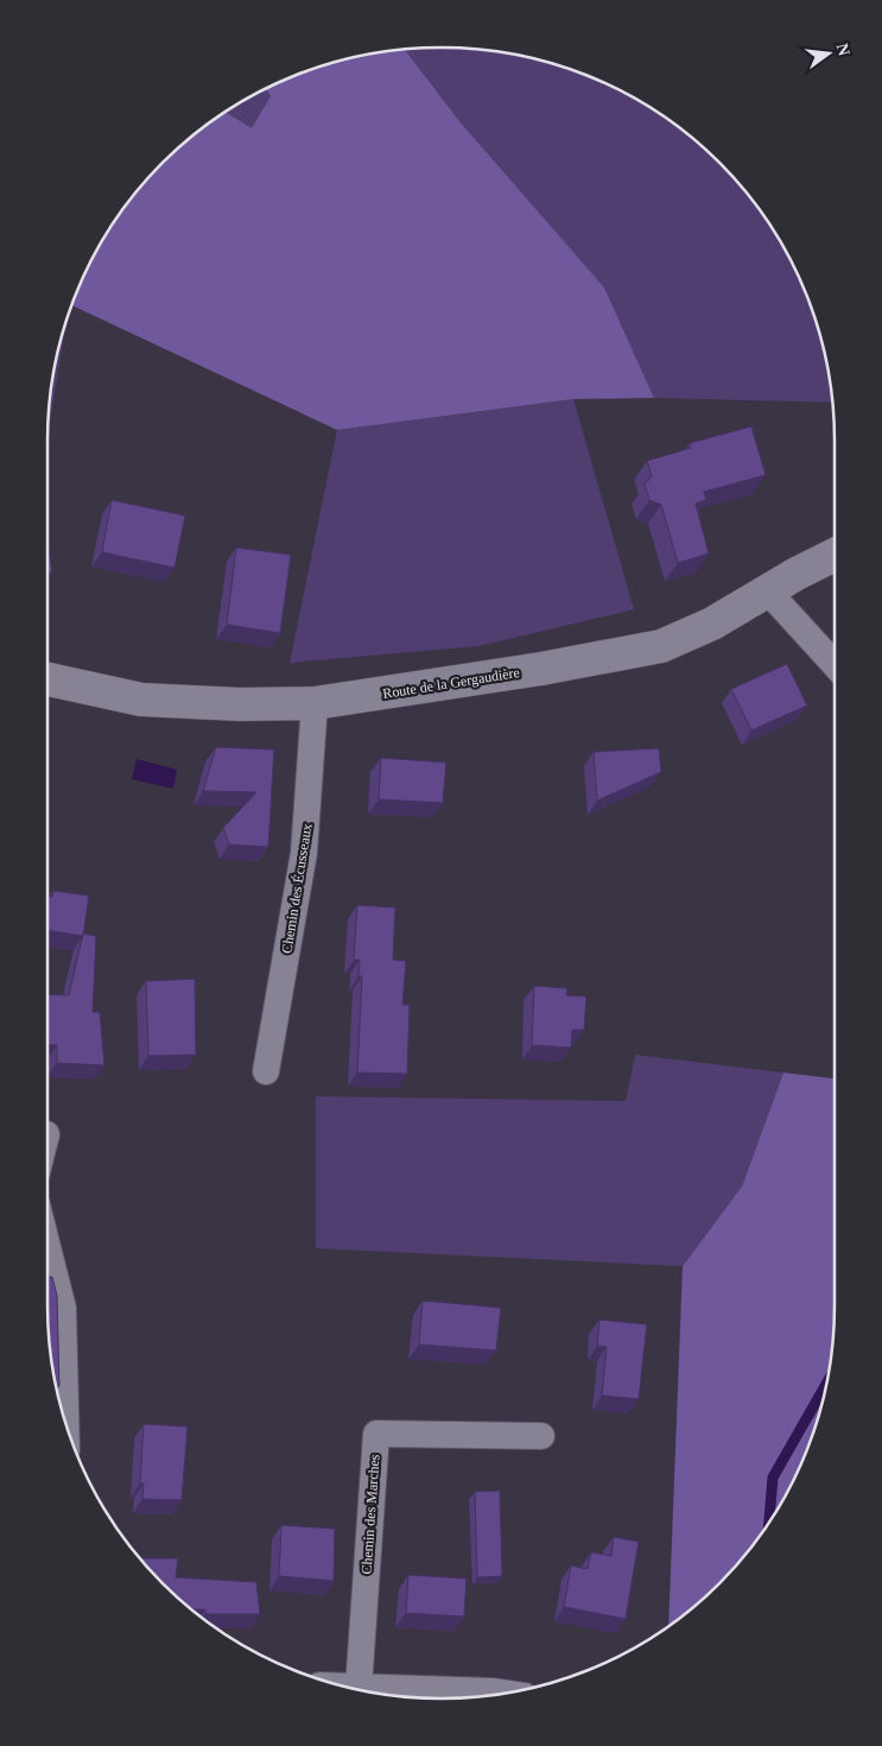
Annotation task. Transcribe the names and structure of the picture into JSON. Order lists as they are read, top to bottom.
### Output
{
  "streets": {
    "street": ["Route de la Gergaudière", "Chemin des Écusseaux", "Chemin des Marches"]
  },
  "crossings": [
    ["Route de la Gergaudière", "Chemin des Écusseaux"]
  ],
  "north": "right"
}
